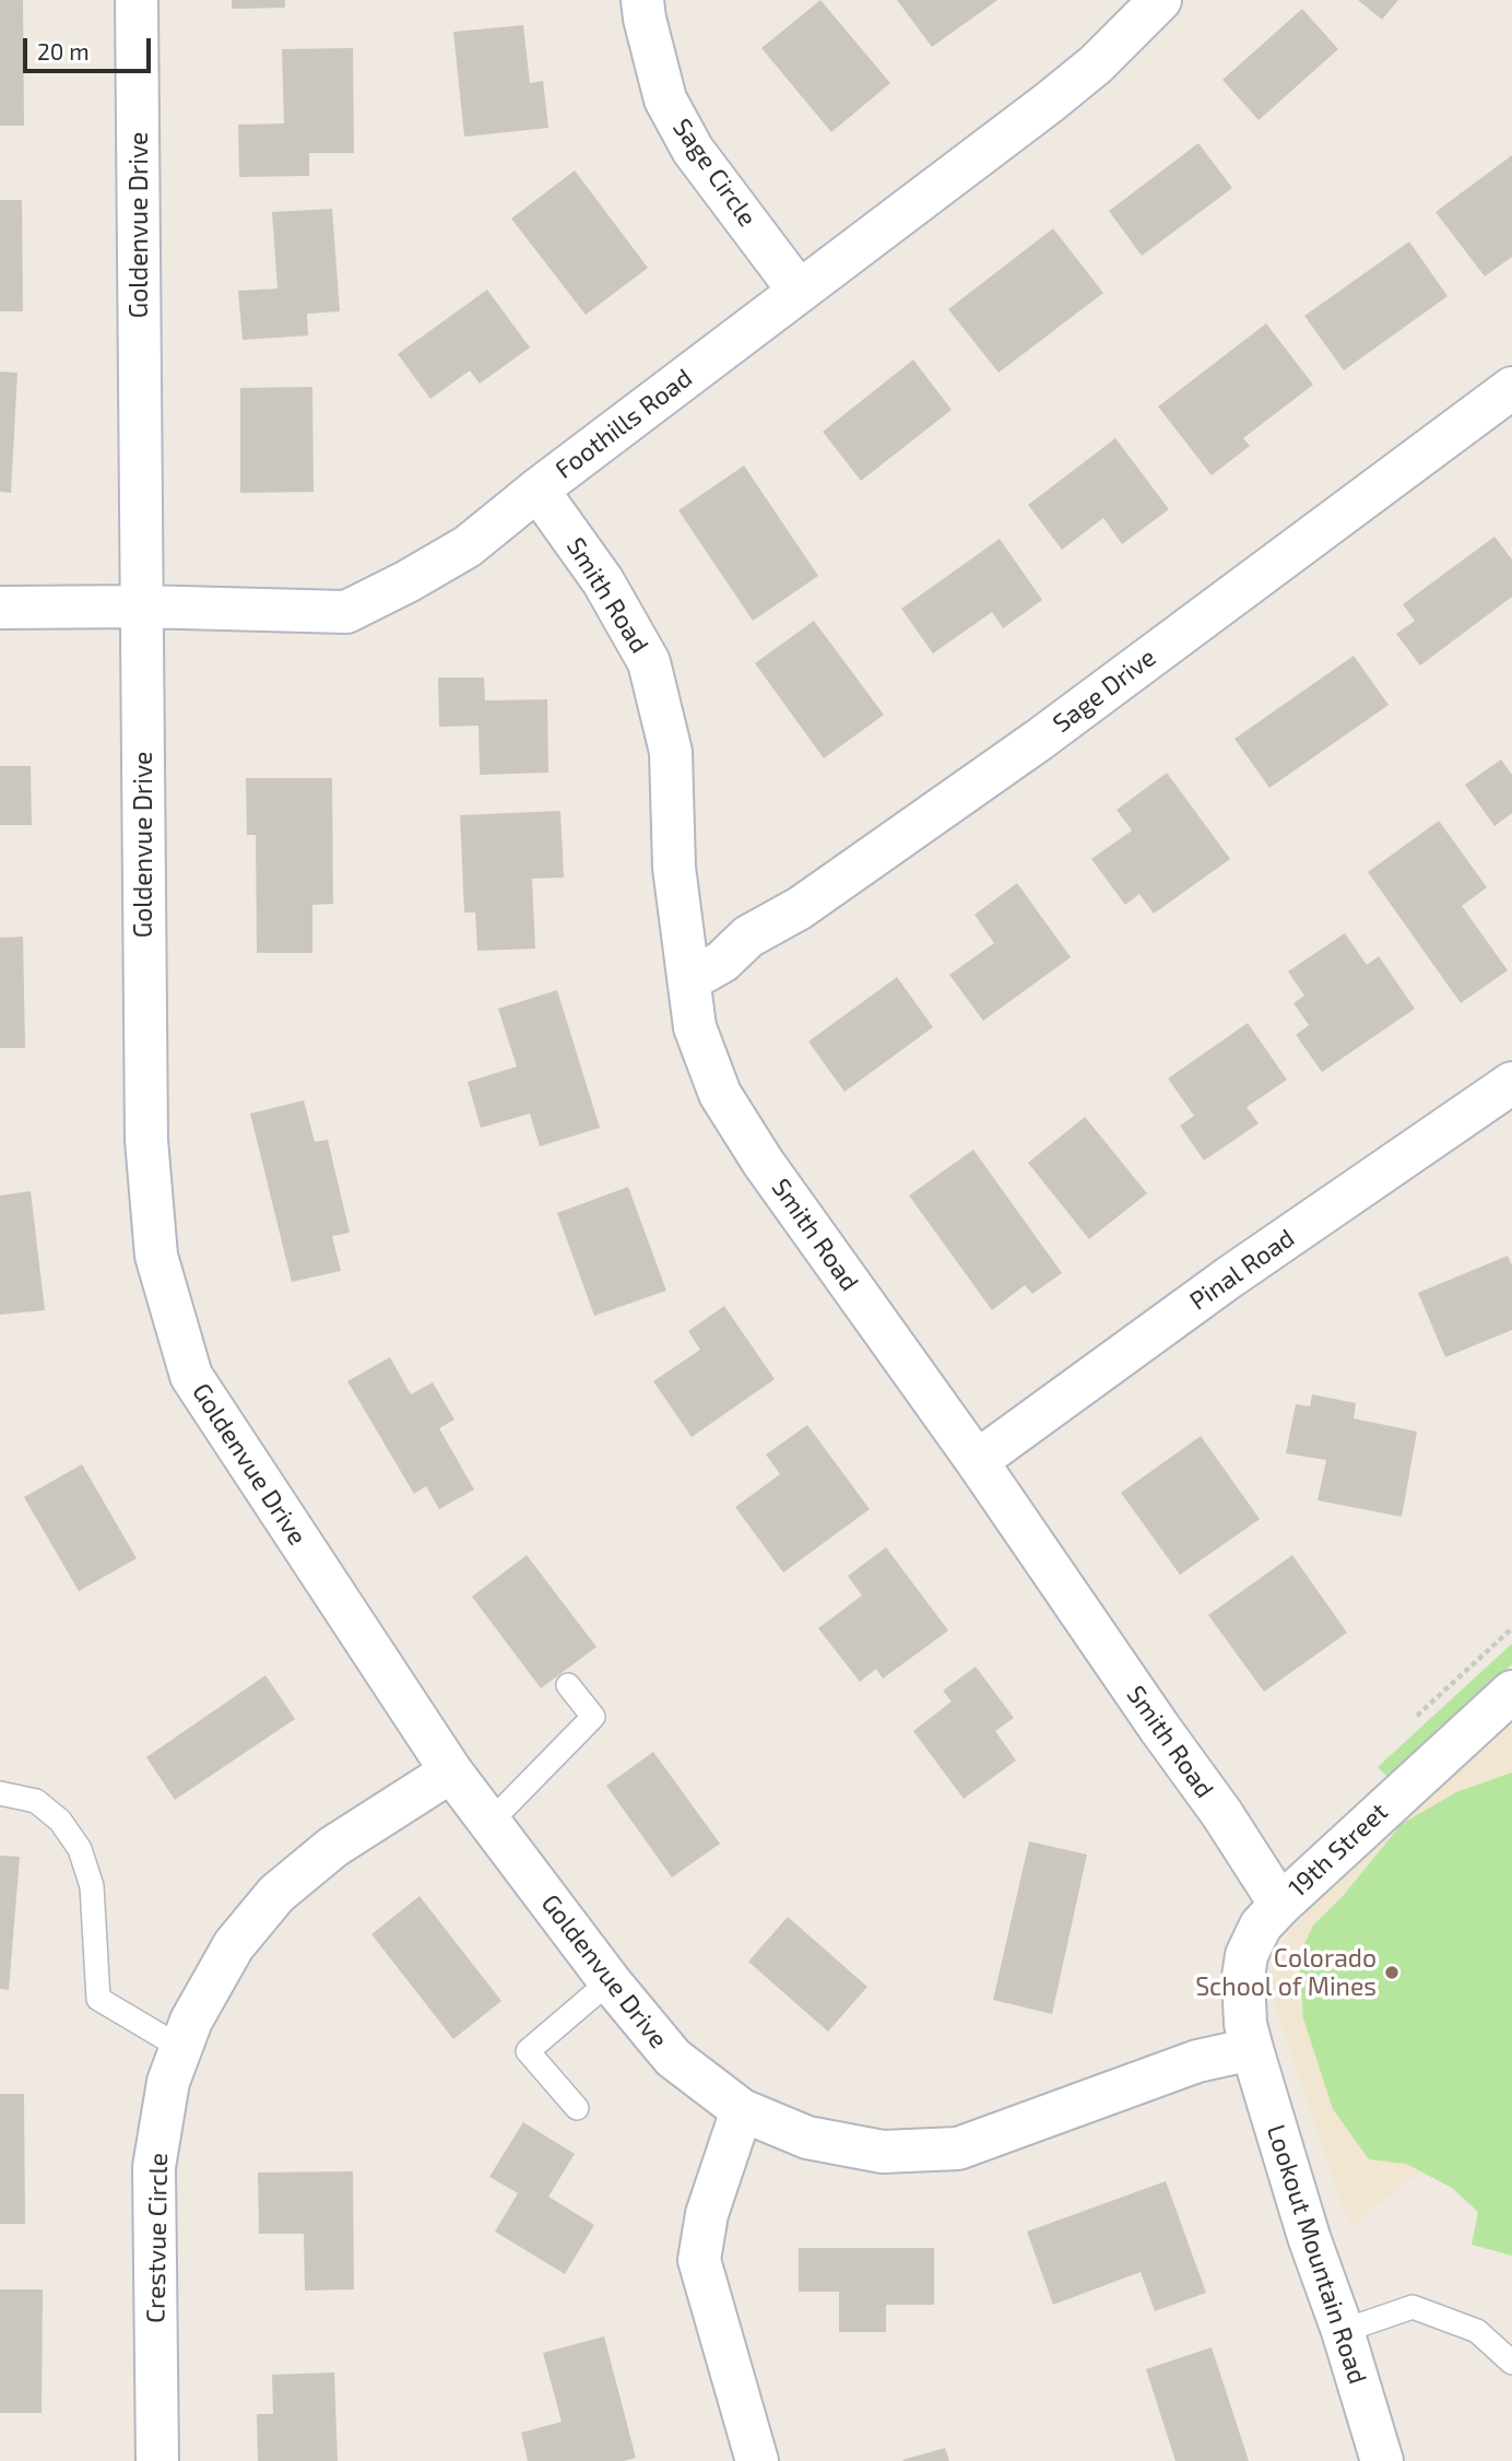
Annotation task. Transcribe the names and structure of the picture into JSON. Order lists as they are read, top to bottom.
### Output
{
  "streets": {
    "street": [
      "Sage Circle",
      "Goldenvue Drive",
      "Foothills Road",
      "Smith Road",
      "Sage Drive",
      "Pinal Road",
      "19th Street",
      "Crestvue Circle",
      "Lookout Mountain Road"
    ]
  },
  "crossings": [
    ["Sage Circle", "Foothills Road"],
    ["Goldenvue Drive", "Foothills Road"],
    ["Goldenvue Drive", "19th Street"],
    ["Goldenvue Drive", "Crestvue Circle"],
    ["Goldenvue Drive", "Lookout Mountain Road"],
    ["Foothills Road", "Smith Road"],
    ["Smith Road", "Sage Drive"],
    ["Smith Road", "Pinal Road"],
    ["Smith Road", "19th Street"],
    ["19th Street", "Lookout Mountain Road"]
  ],
  "places": ["Colorado School of Mines"],
  "scale_bar": "20 m"
}
